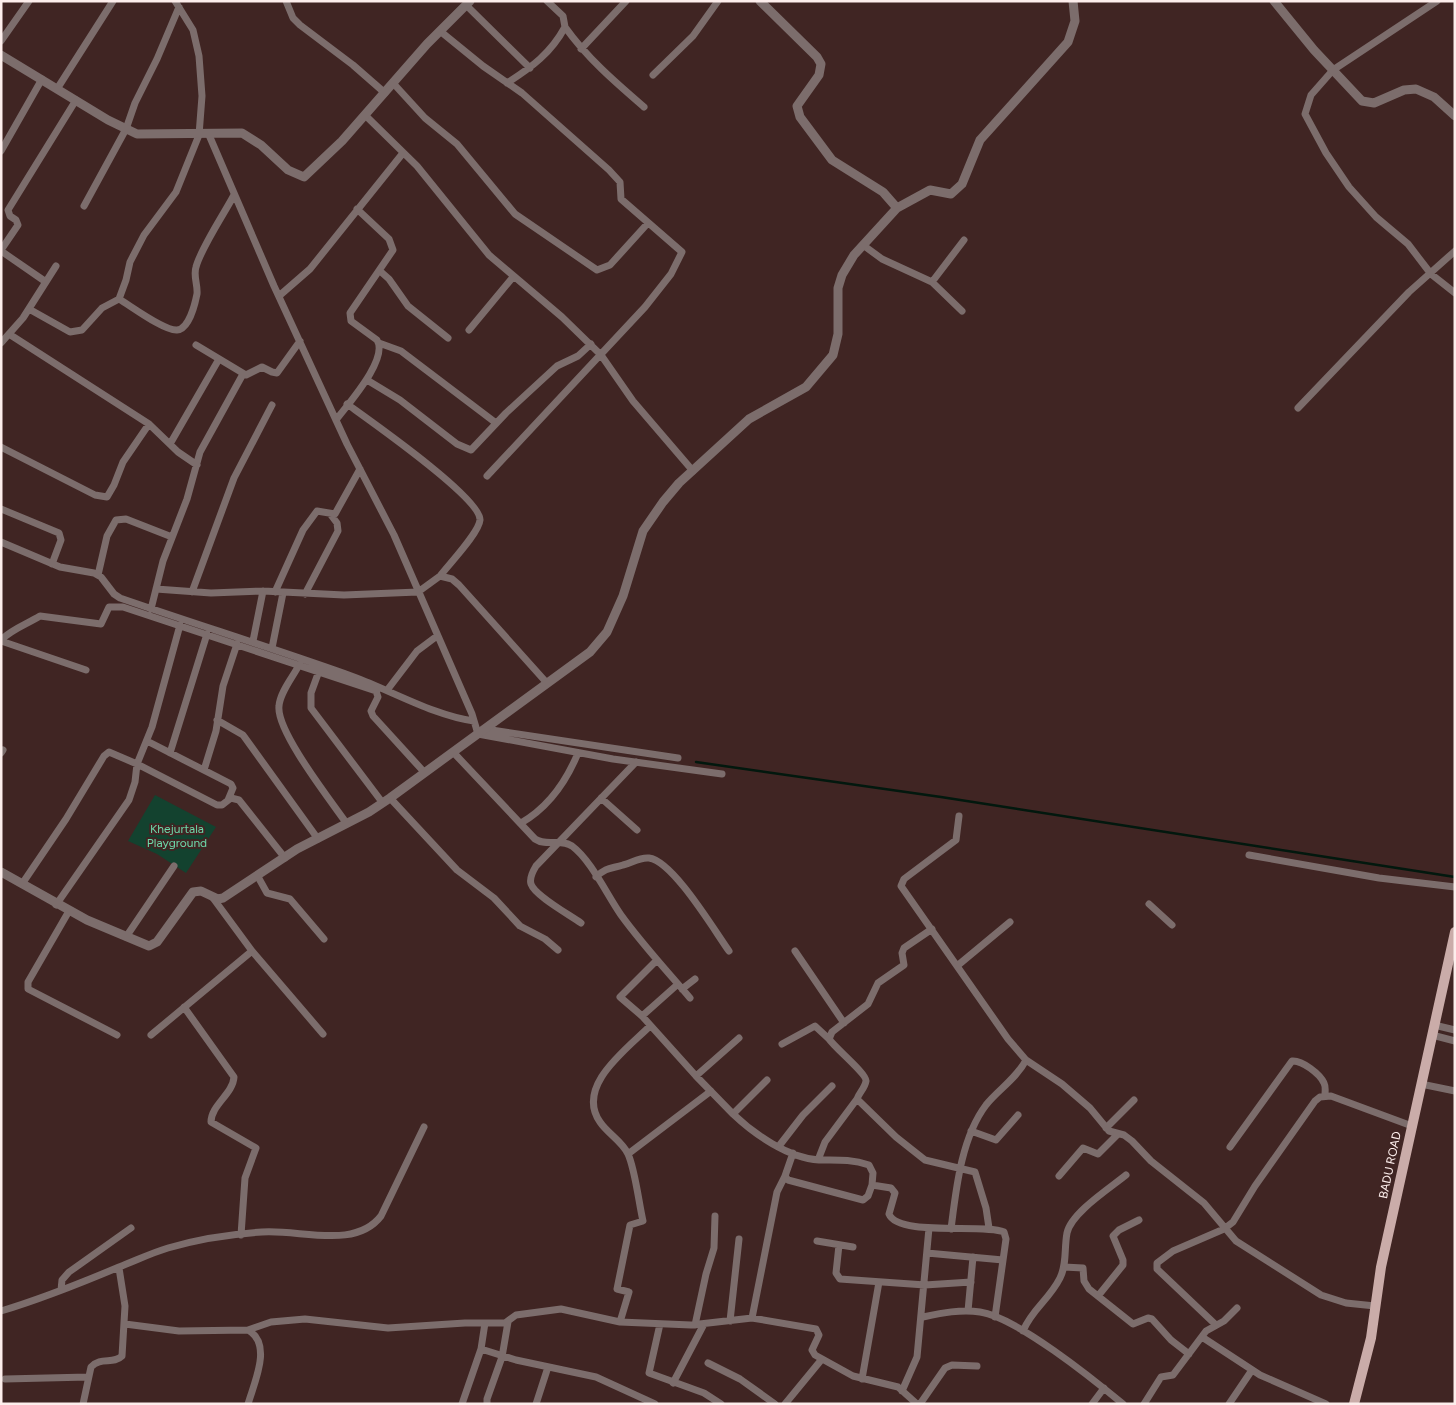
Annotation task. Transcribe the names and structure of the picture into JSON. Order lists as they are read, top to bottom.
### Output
{
  "streets": {
    "main road": ["BADU ROAD"]
  },
  "parks": ["Khejurtala Playground"]
}
